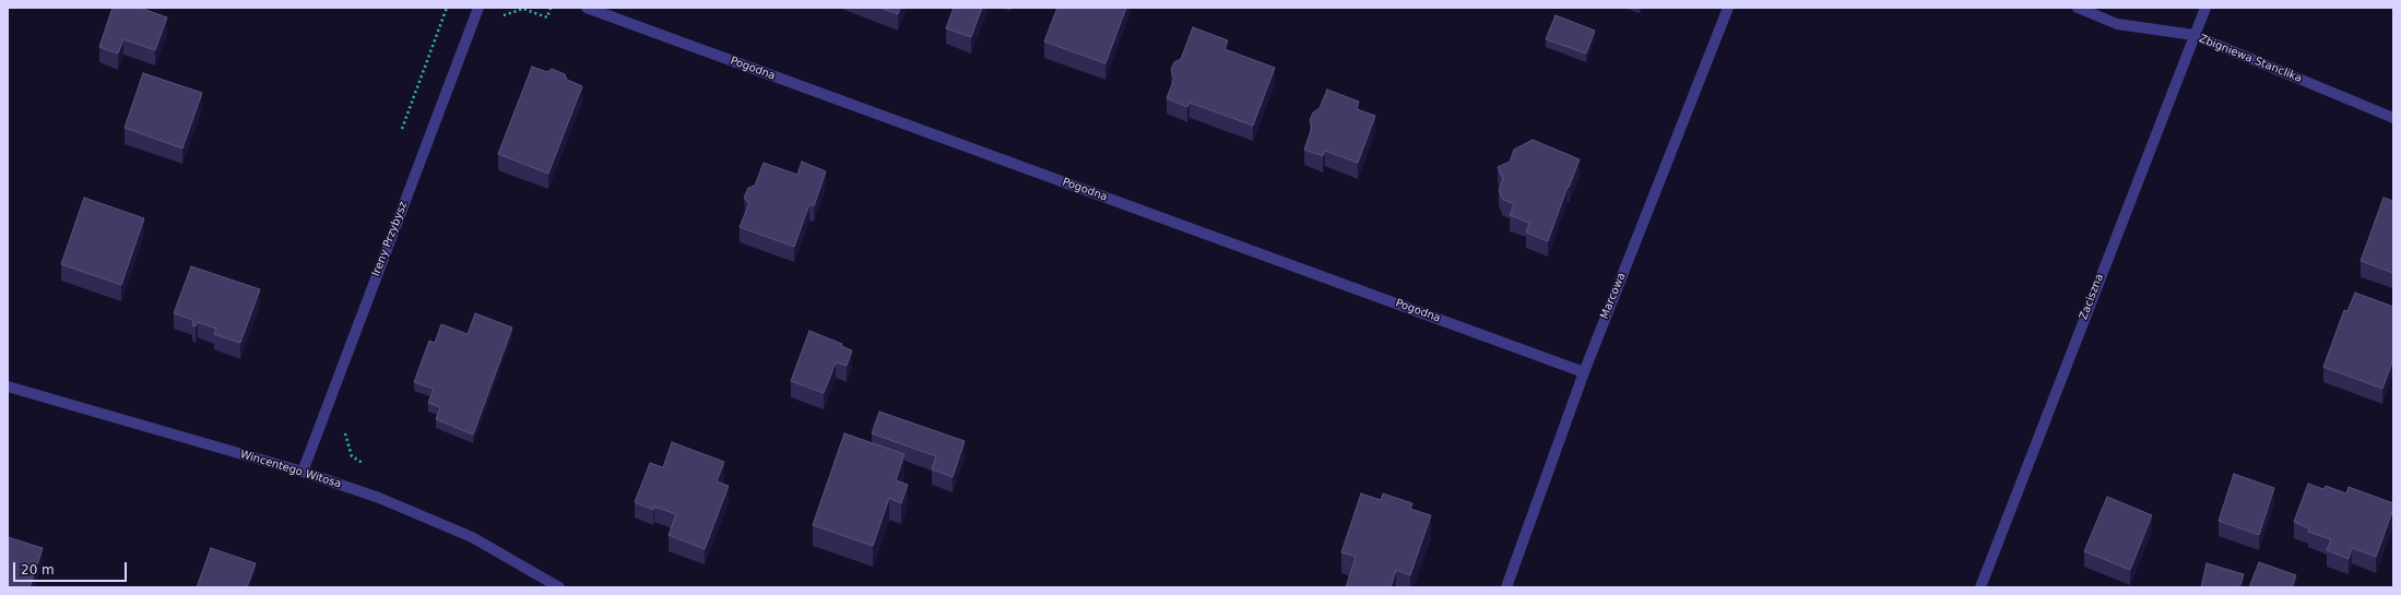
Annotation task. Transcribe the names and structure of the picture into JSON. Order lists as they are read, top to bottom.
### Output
{
  "streets": {
    "street": [
      "Zbigniewa Stanclika",
      "Pogodna",
      "Ireny Przybysz",
      "Marcowa",
      "Zaciszna",
      "Wincentego Witosa"
    ]
  },
  "crossings": [
    ["Zbigniewa Stanclika", "Zaciszna"],
    ["Pogodna", "Marcowa"],
    ["Ireny Przybysz", "Wincentego Witosa"]
  ],
  "scale_bar": "20 m"
}
